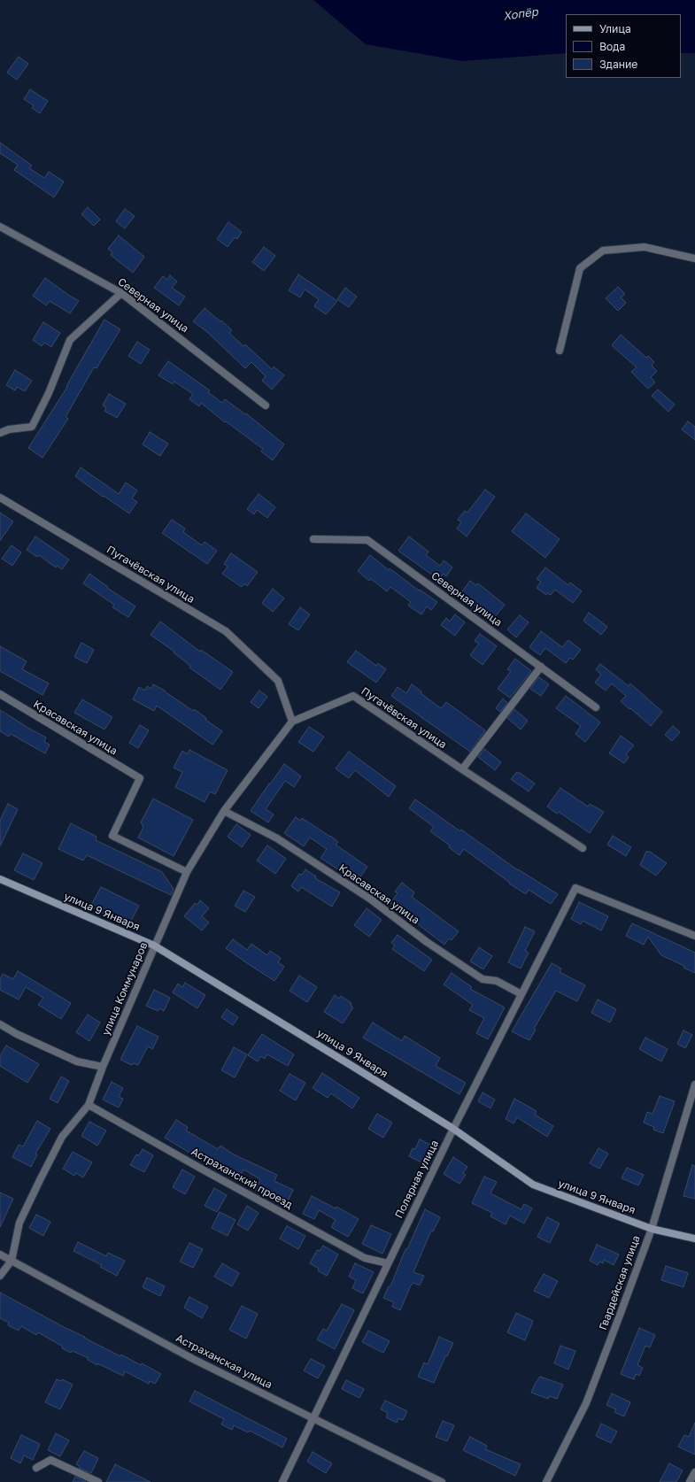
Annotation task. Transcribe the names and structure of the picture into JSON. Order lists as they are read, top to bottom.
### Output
{
  "streets": {
    "street": [
      "Северная улица",
      "Пугачёвская улица",
      "Красавская улица",
      "улица 9 Января",
      "улица Коммунаров",
      "Астраханский проезд",
      "Полярная улица",
      "Гвардейская улица",
      "Астраханская улица"
    ]
  },
  "crossings": [
    ["Пугачёвская улица", "улица Коммунаров"],
    ["Красавская улица", "улица Коммунаров"],
    ["Красавская улица", "Полярная улица"],
    ["улица 9 Января", "улица Коммунаров"],
    ["улица 9 Января", "Полярная улица"],
    ["улица 9 Января", "Гвардейская улица"],
    ["улица Коммунаров", "Астраханский проезд"],
    ["улица Коммунаров", "Астраханская улица"],
    ["Астраханский проезд", "Полярная улица"],
    ["Полярная улица", "Астраханская улица"]
  ],
  "water": ["Хопёр"],
  "legend": ["Улица", "Вода", "Здание"]
}
